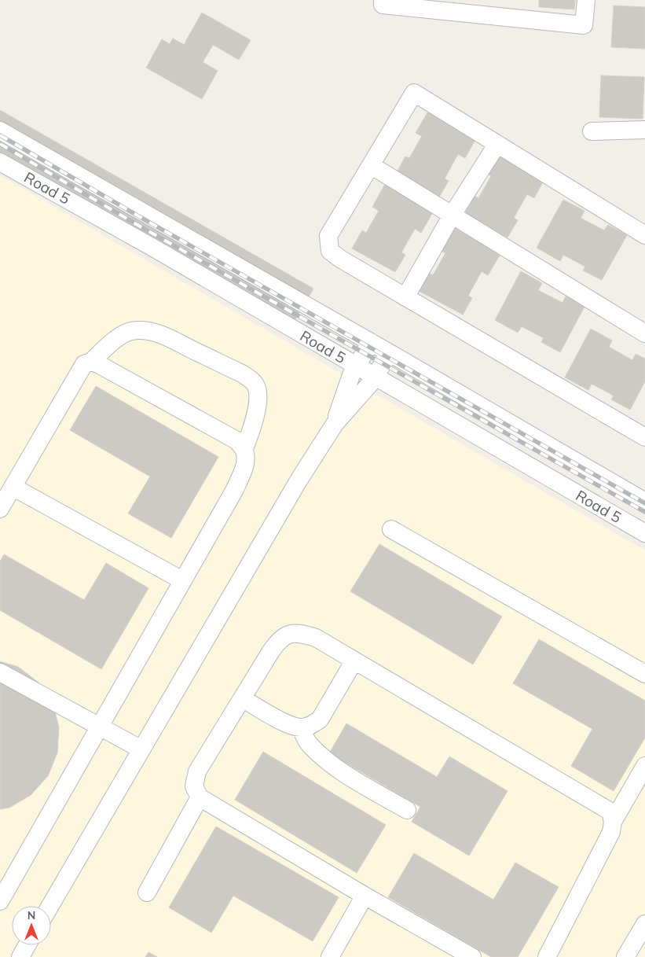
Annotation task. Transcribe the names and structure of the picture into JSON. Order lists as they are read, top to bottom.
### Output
{
  "streets": {
    "street": ["Road 5"]
  },
  "north": "top"
}
